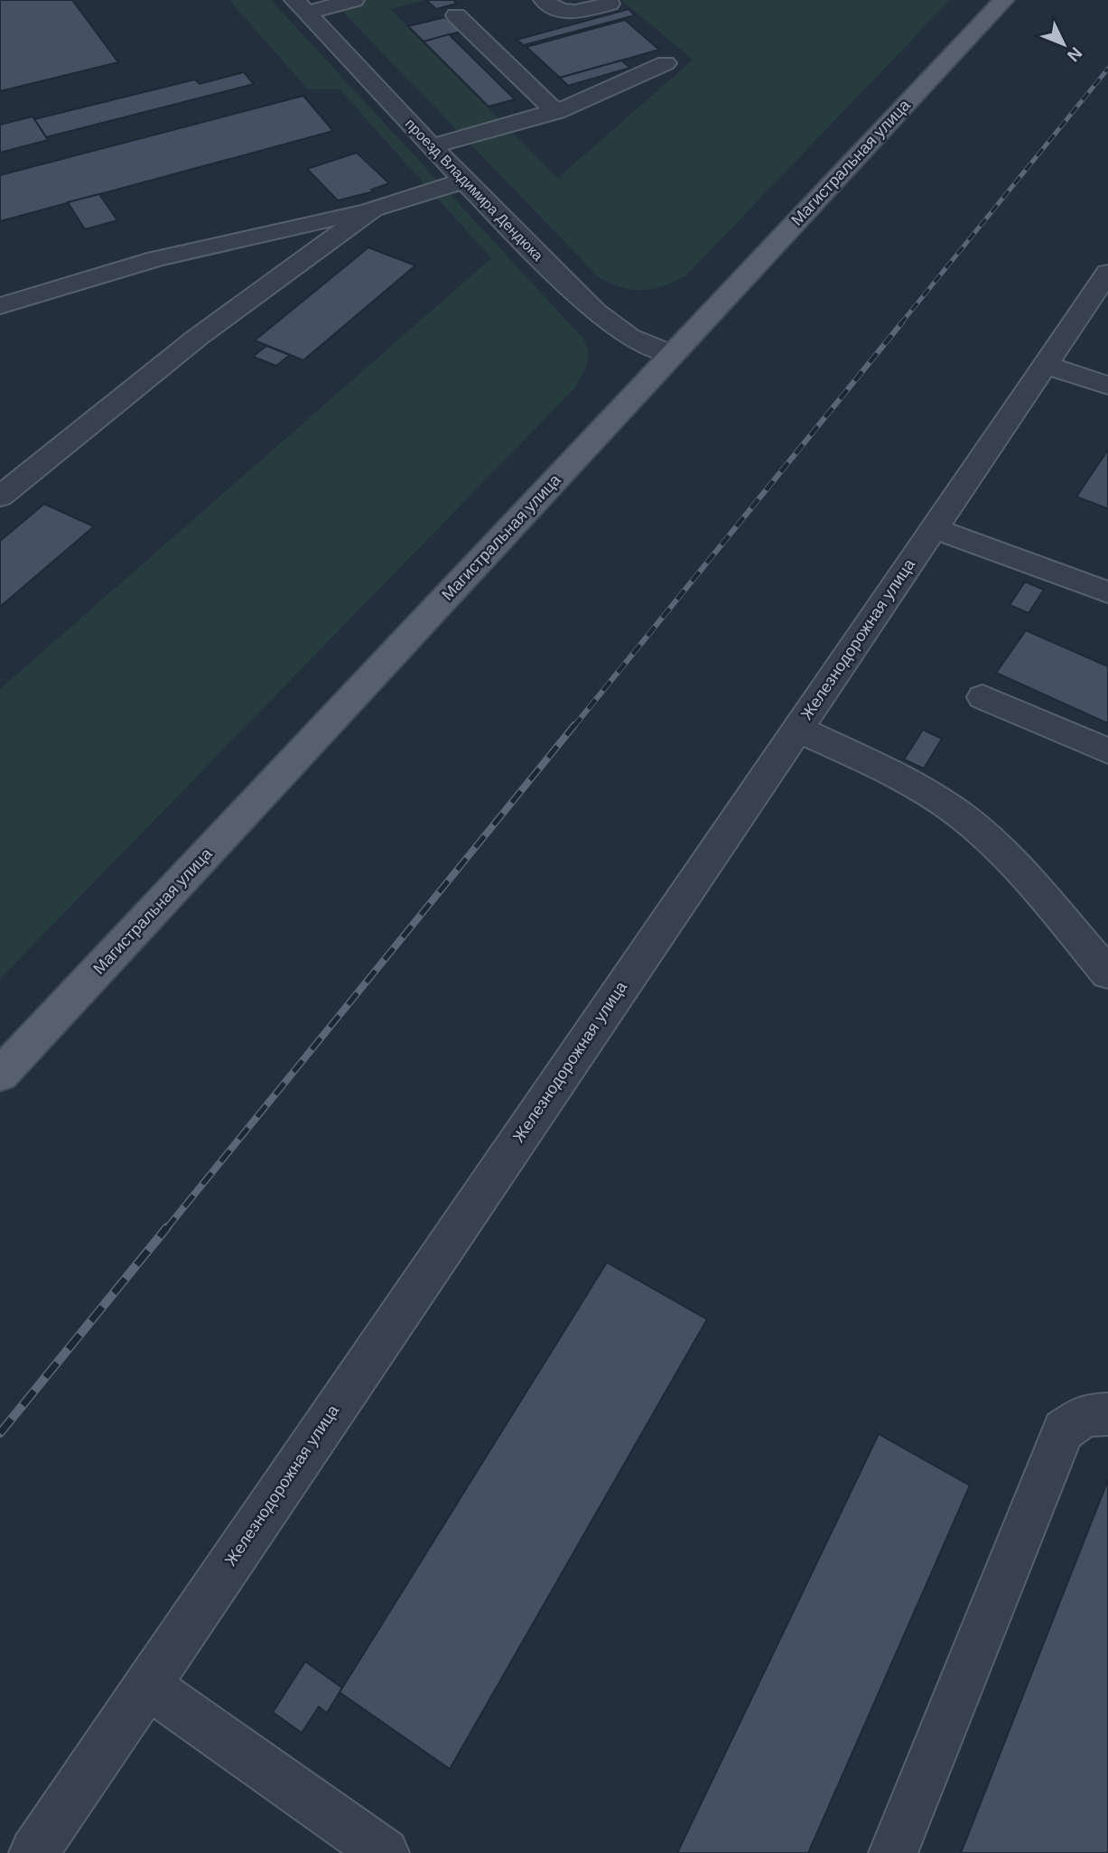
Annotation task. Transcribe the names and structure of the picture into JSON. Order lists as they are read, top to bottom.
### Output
{
  "streets": {
    "main road": ["Магистральная улица"],
    "street": ["проезд Владимира Дендюка", "Железнодорожная улица"]
  },
  "crossings": [
    ["Магистральная улица", "проезд Владимира Дендюка"]
  ],
  "north": "bottom right"
}
